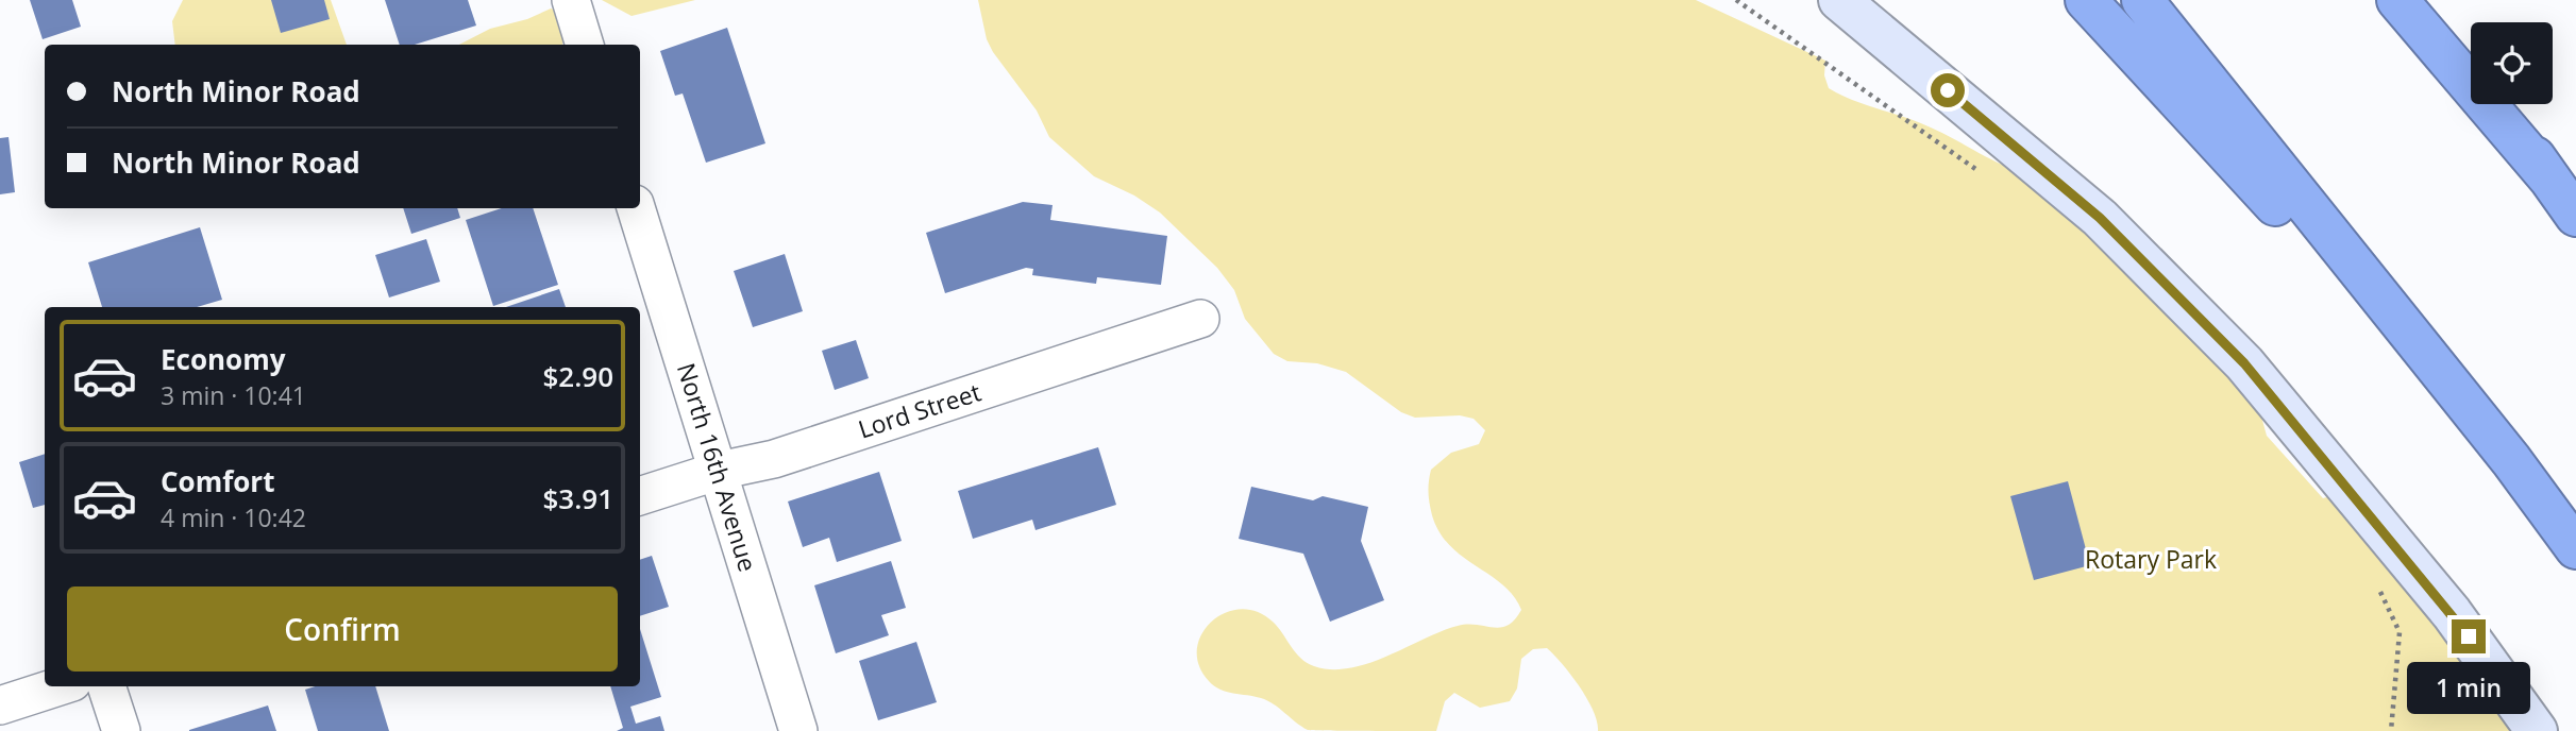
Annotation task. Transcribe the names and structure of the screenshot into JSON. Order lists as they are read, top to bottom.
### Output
{
  "streets": {
    "street": ["Lord Street", "North 16th Avenue"]
  },
  "crossings": [
    ["Lord Street", "North 16th Avenue"]
  ],
  "parks": ["Rotary Park"],
  "page": {
    "banner": ["North Minor Road", "North Minor Road"],
    "list": [
      {
        "name": "Economy",
        "note": "3 min · 10:41",
        "value": "$2.90"
      },
      {
        "name": "Comfort",
        "note": "4 min · 10:42",
        "value": "$3.91"
      }
    ],
    "buttons": "Confirm",
    "bubble": "1 min"
  }
}
